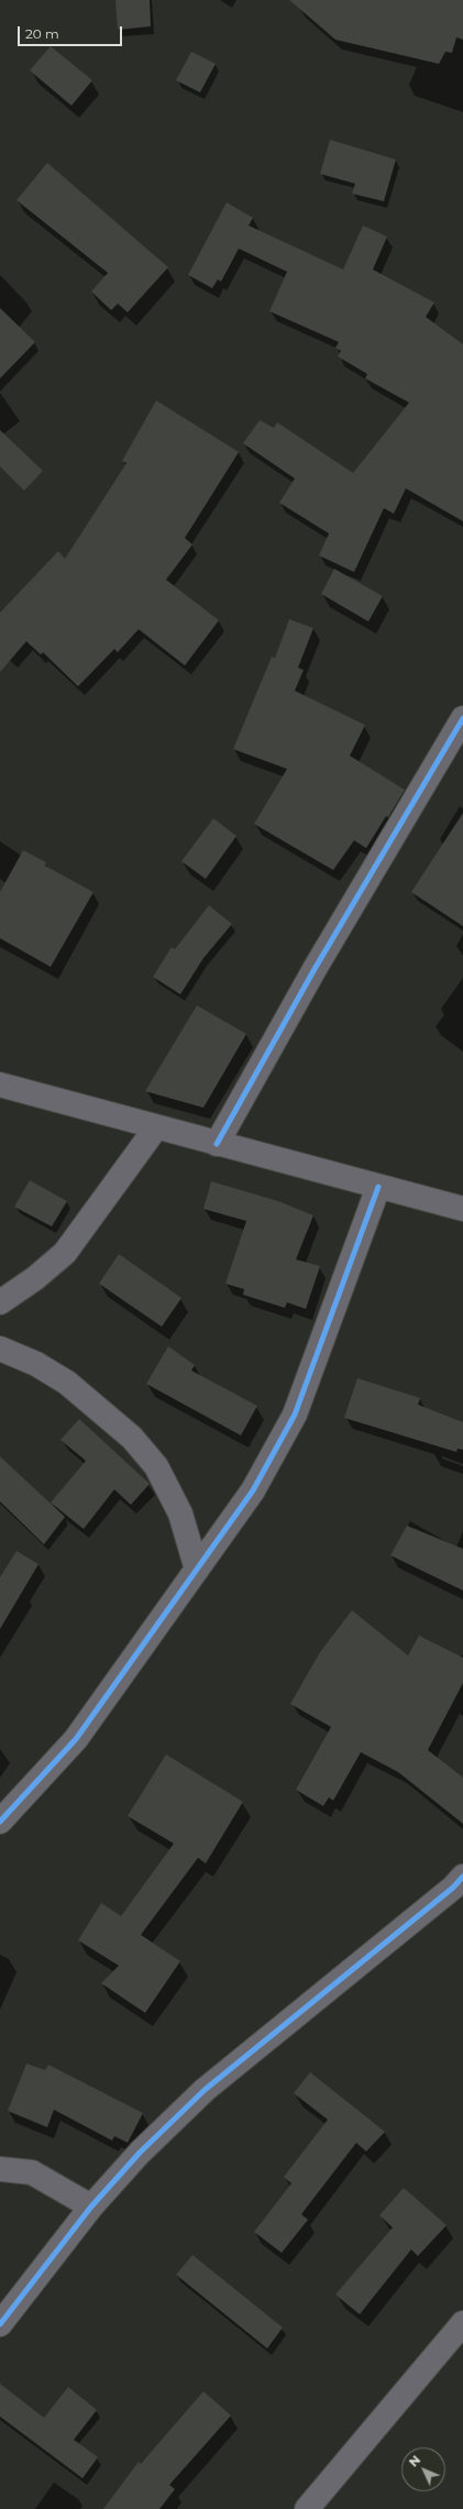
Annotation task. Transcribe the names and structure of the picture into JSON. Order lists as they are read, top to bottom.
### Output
{
  "scale_bar": "20 m",
  "north": "top left"
}
